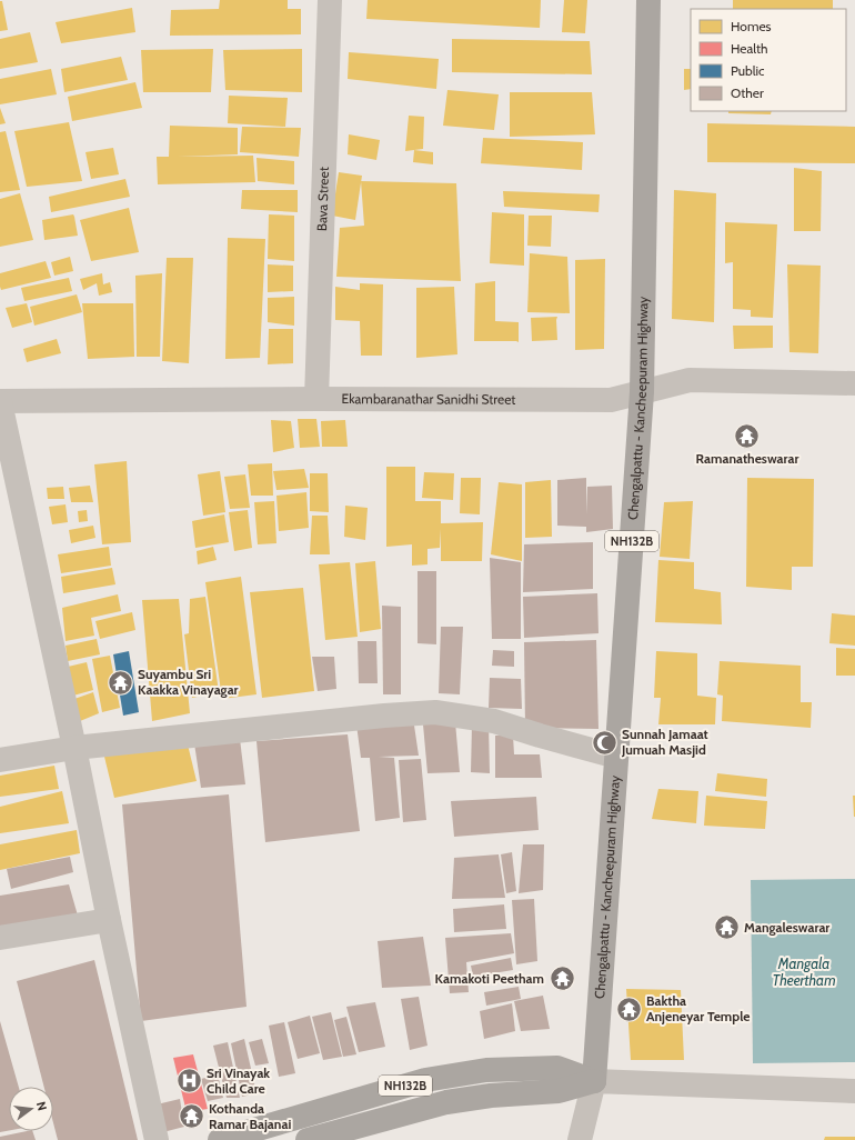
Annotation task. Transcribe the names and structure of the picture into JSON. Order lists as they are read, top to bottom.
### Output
{
  "streets": {
    "highway": ["Chengalpattu - Kancheepuram Highway", "NH132B"],
    "street": ["Bava Street", "Ekambaranathar Sanidhi Street"]
  },
  "crossings": [
    ["Bava Street", "Ekambaranathar Sanidhi Street"],
    ["Ekambaranathar Sanidhi Street", "Chengalpattu - Kancheepuram Highway"],
    ["Chengalpattu - Kancheepuram Highway", "NH132B"]
  ],
  "water": ["Mangala Theertham"],
  "places": {
    "temple": [
      "Ramanatheswarar",
      "Suyambu Sri Kaakka Vinayagar",
      "Mangaleswarar",
      "Kamakoti Peetham",
      "Baktha Anjeneyar Temple",
      "Kothanda Ramar Bajanai"
    ],
    "mosque": ["Sunnah Jamaat Jumuah Masjid"],
    "hospital": ["Sri Vinayak Child Care"]
  },
  "legend": [
    "Homes",
    "Health",
    "Public",
    "Other"
  ],
  "north": "right"
}
